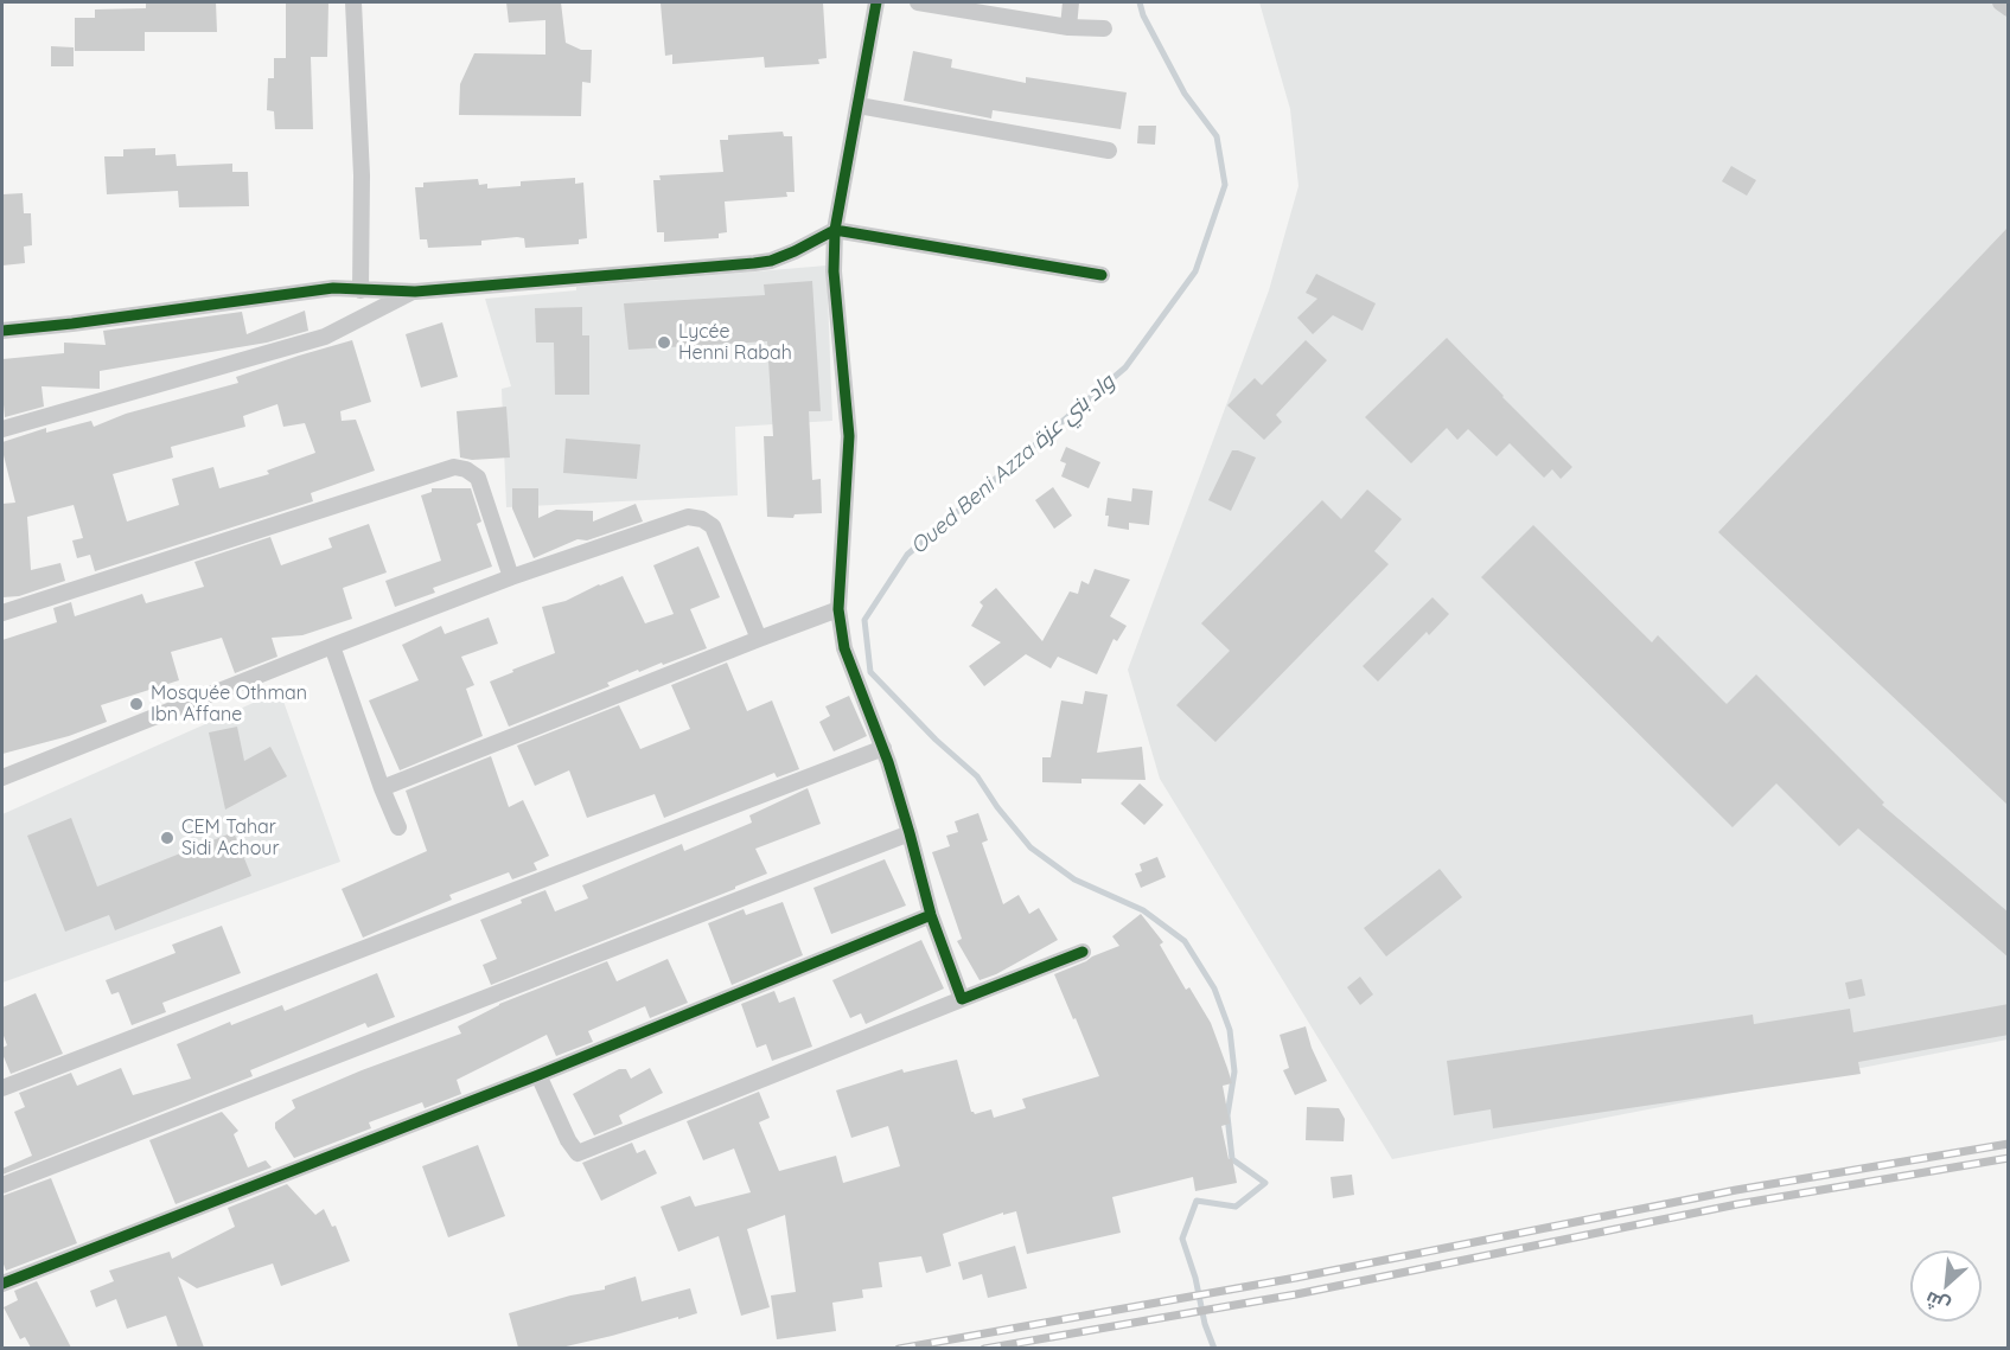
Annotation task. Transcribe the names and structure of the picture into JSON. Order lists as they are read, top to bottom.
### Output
{
  "water": ["Oued Beni Azza واد بني عزة"],
  "places": ["Lycée Henni Rabah", "Mosquée Othman Ibn Affane", "CEM Tahar Sidi Achour"],
  "north": "bottom left"
}
